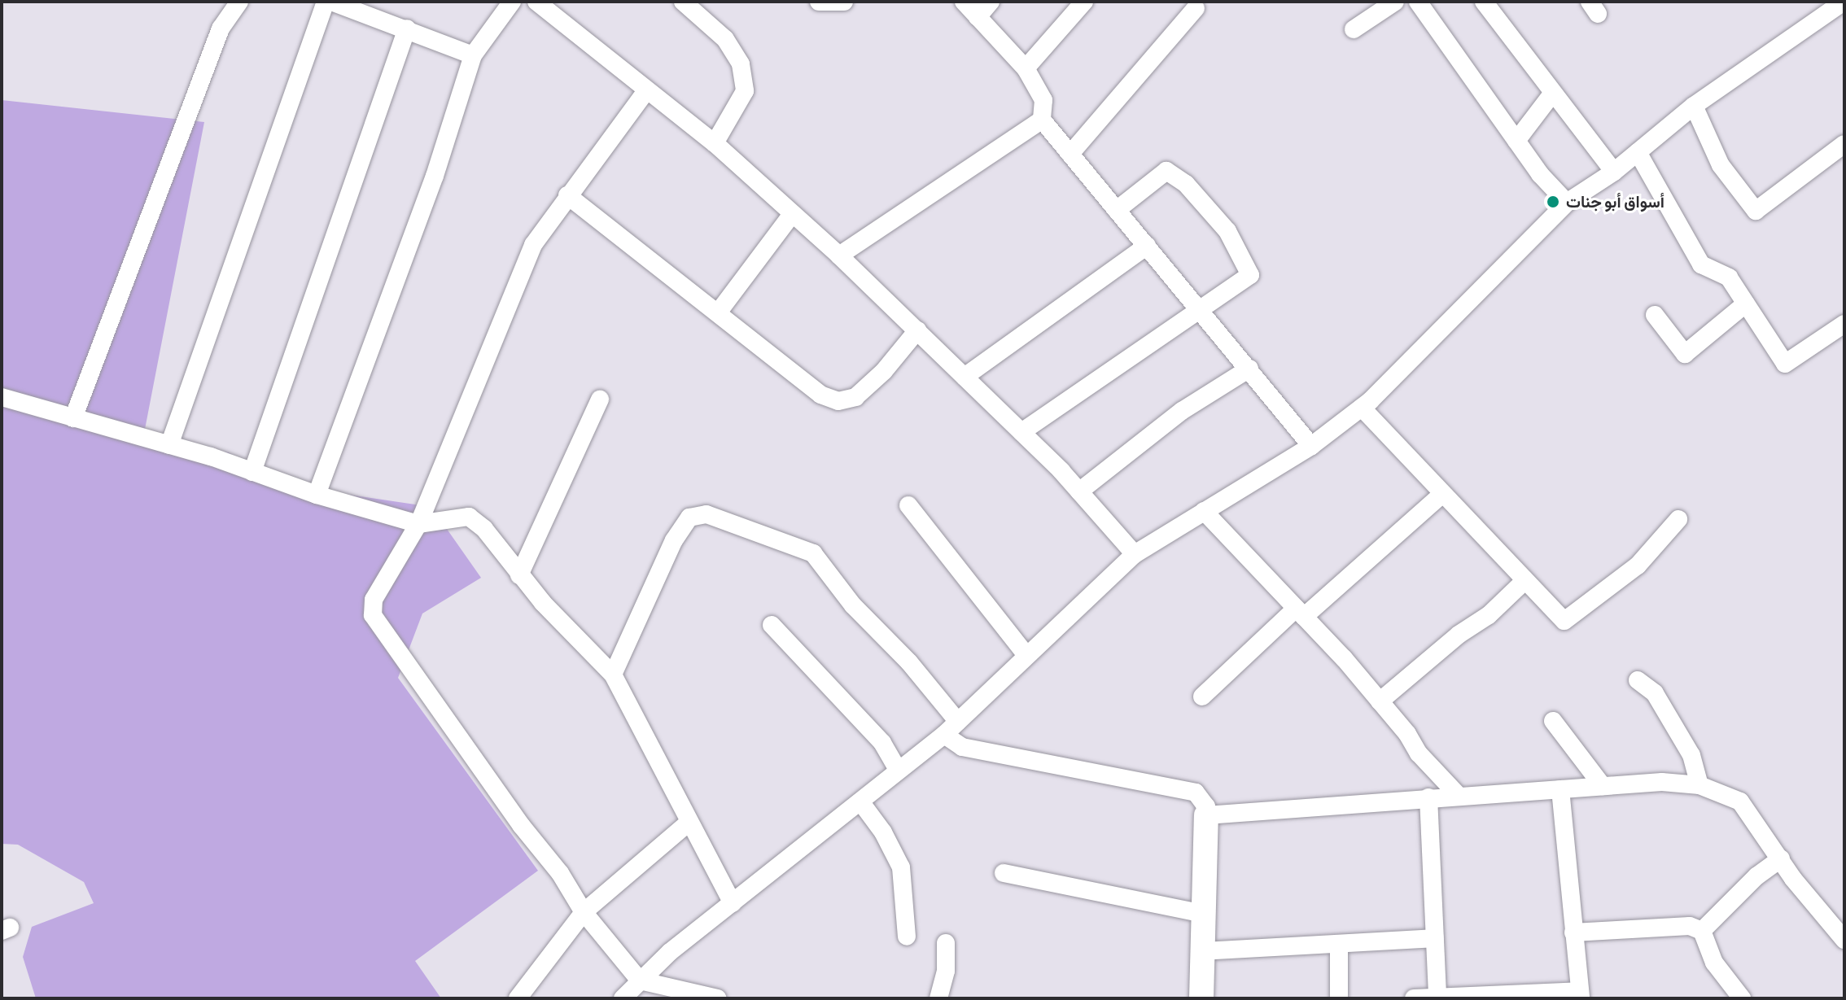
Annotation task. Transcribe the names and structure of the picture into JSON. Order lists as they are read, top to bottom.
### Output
{
  "places": ["أسواق أبو جنات"]
}
